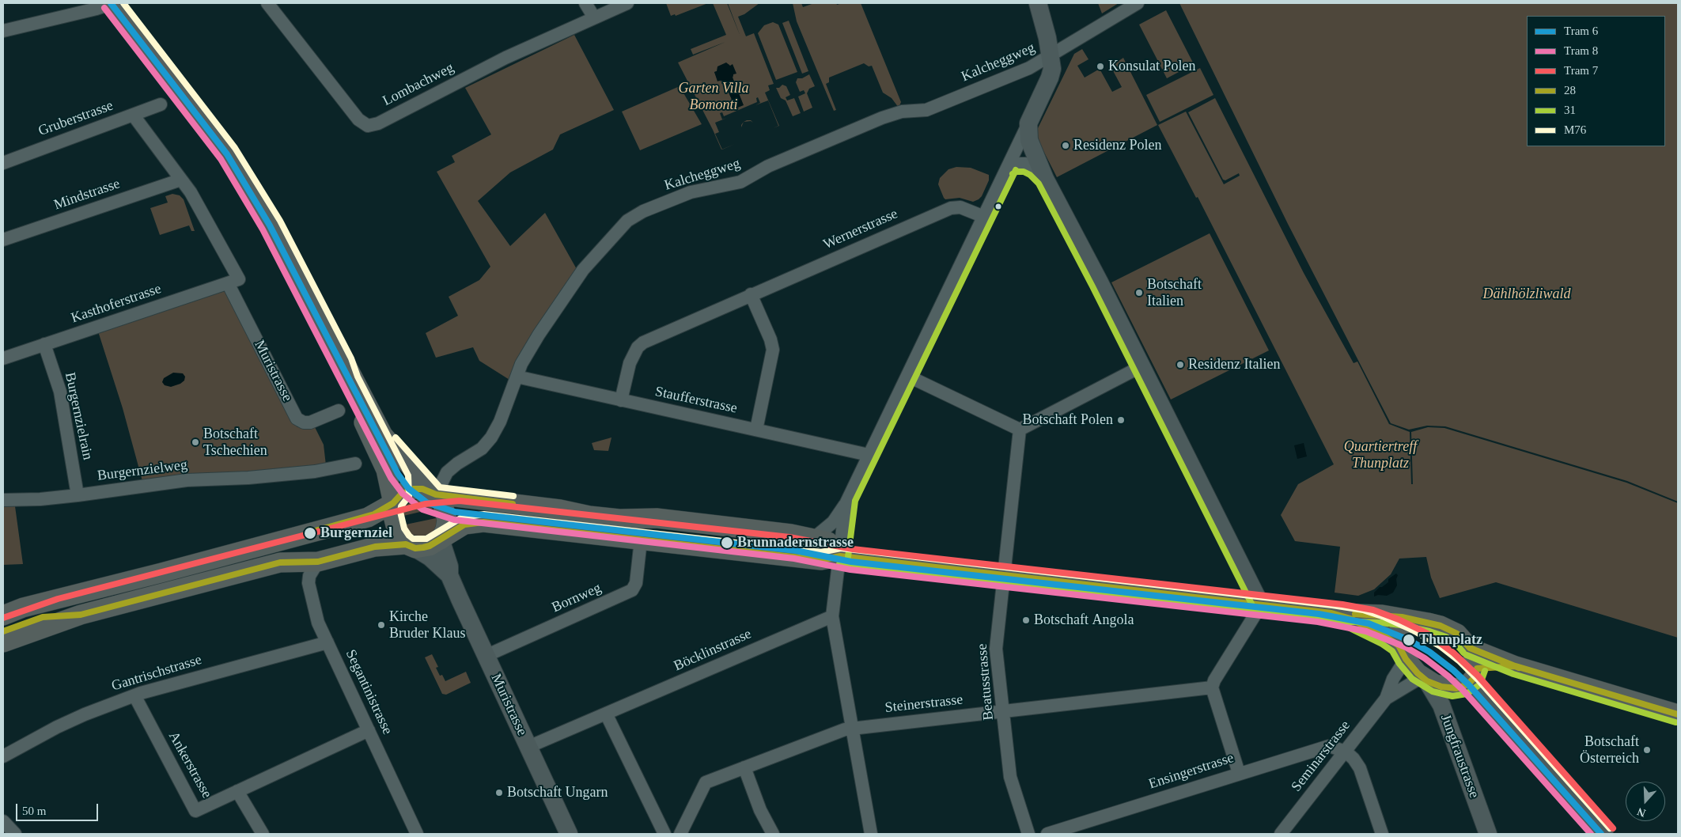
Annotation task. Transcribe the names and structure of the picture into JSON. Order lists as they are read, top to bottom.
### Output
{
  "streets": {
    "street": [
      "Kalcheggweg",
      "Lombachweg",
      "Gruberstrasse",
      "Mindstrasse",
      "Wernerstrasse",
      "Kasthoferstrasse",
      "Muristrasse",
      "Staufferstrasse",
      "Burgernzielrain",
      "Burgernzielweg",
      "Bornweg",
      "Böcklinstrasse",
      "Gantrischstrasse",
      "Beatusstrasse",
      "Segantinistrasse",
      "Steinerstrasse",
      "Seminarstrasse",
      "Jungfraustrasse",
      "Ankerstrasse",
      "Ensingerstrasse"
    ]
  },
  "crossings": [
    ["Kalcheggweg", "Muristrasse"],
    ["Kalcheggweg", "Staufferstrasse"],
    ["Gruberstrasse", "Muristrasse"],
    ["Mindstrasse", "Muristrasse"],
    ["Wernerstrasse", "Staufferstrasse"],
    ["Kasthoferstrasse", "Muristrasse"],
    ["Kasthoferstrasse", "Burgernzielrain"],
    ["Muristrasse", "Bornweg"],
    ["Muristrasse", "Böcklinstrasse"],
    ["Burgernzielrain", "Burgernzielweg"],
    ["Gantrischstrasse", "Segantinistrasse"],
    ["Gantrischstrasse", "Ankerstrasse"],
    ["Beatusstrasse", "Steinerstrasse"],
    ["Segantinistrasse", "Ankerstrasse"],
    ["Seminarstrasse", "Jungfraustrasse"],
    ["Seminarstrasse", "Ensingerstrasse"]
  ],
  "parks": ["Garten Villa Bomonti", "Dählhölzliwald", "Quartiertreff Thunplatz"],
  "places": [
    "Konsulat Polen",
    "Residenz Polen",
    "Botschaft Italien",
    "Residenz Italien",
    "Botschaft Polen",
    "Botschaft Tschechien",
    "Burgernziel",
    "Brunnadernstrasse",
    "Botschaft Angola",
    "Kirche Bruder Klaus",
    "Thunplatz",
    "Botschaft Österreich",
    "Botschaft Ungarn"
  ],
  "lines": [
    "tram line 6",
    "transit line M76",
    "tram line 8",
    "transit line 31",
    "transit line 28",
    "tram line 7"
  ],
  "legend": [
    "Tram 6",
    "Tram 8",
    "Tram 7",
    "28",
    "31",
    "M76"
  ],
  "scale_bar": "50 m",
  "north": "bottom"
}
